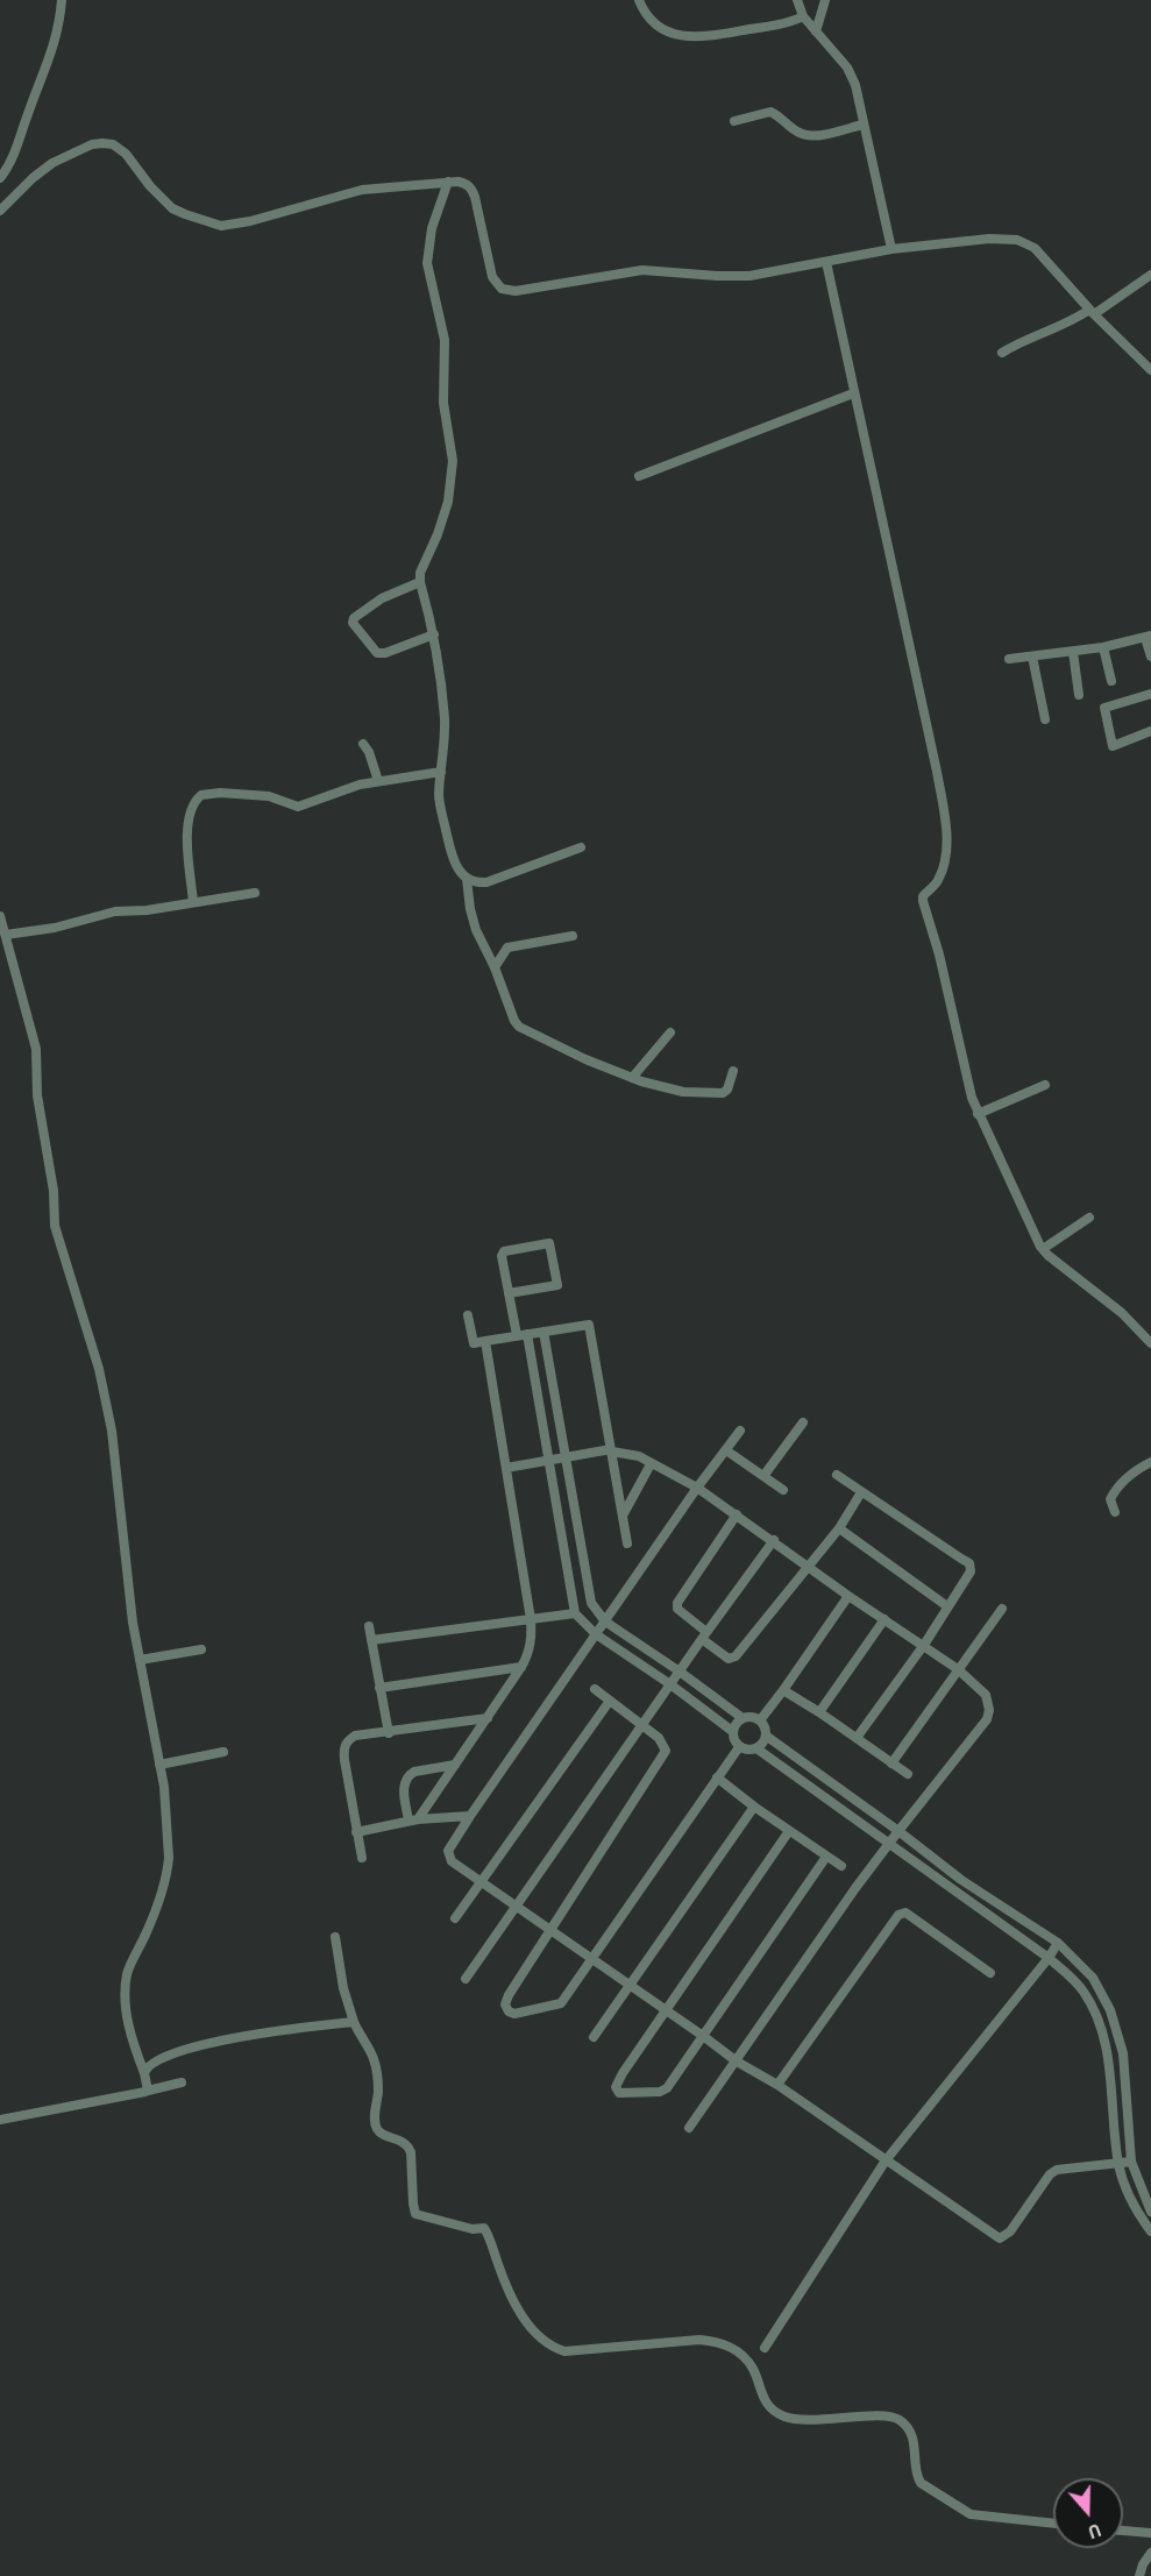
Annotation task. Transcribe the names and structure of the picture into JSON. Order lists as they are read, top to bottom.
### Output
{
  "north": "bottom"
}
